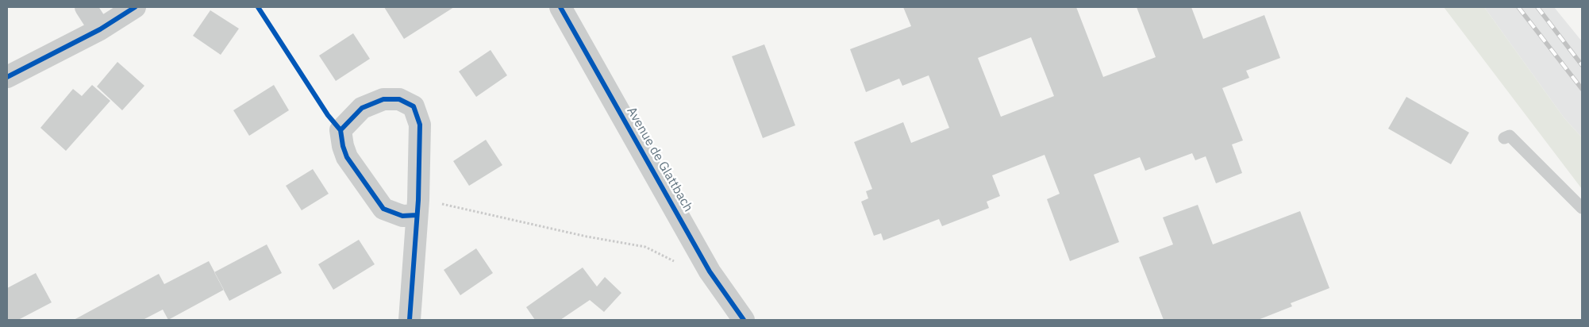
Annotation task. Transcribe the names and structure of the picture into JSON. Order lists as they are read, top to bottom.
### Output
{
  "streets": {
    "street": ["Avenue de Glattbach"]
  }
}
